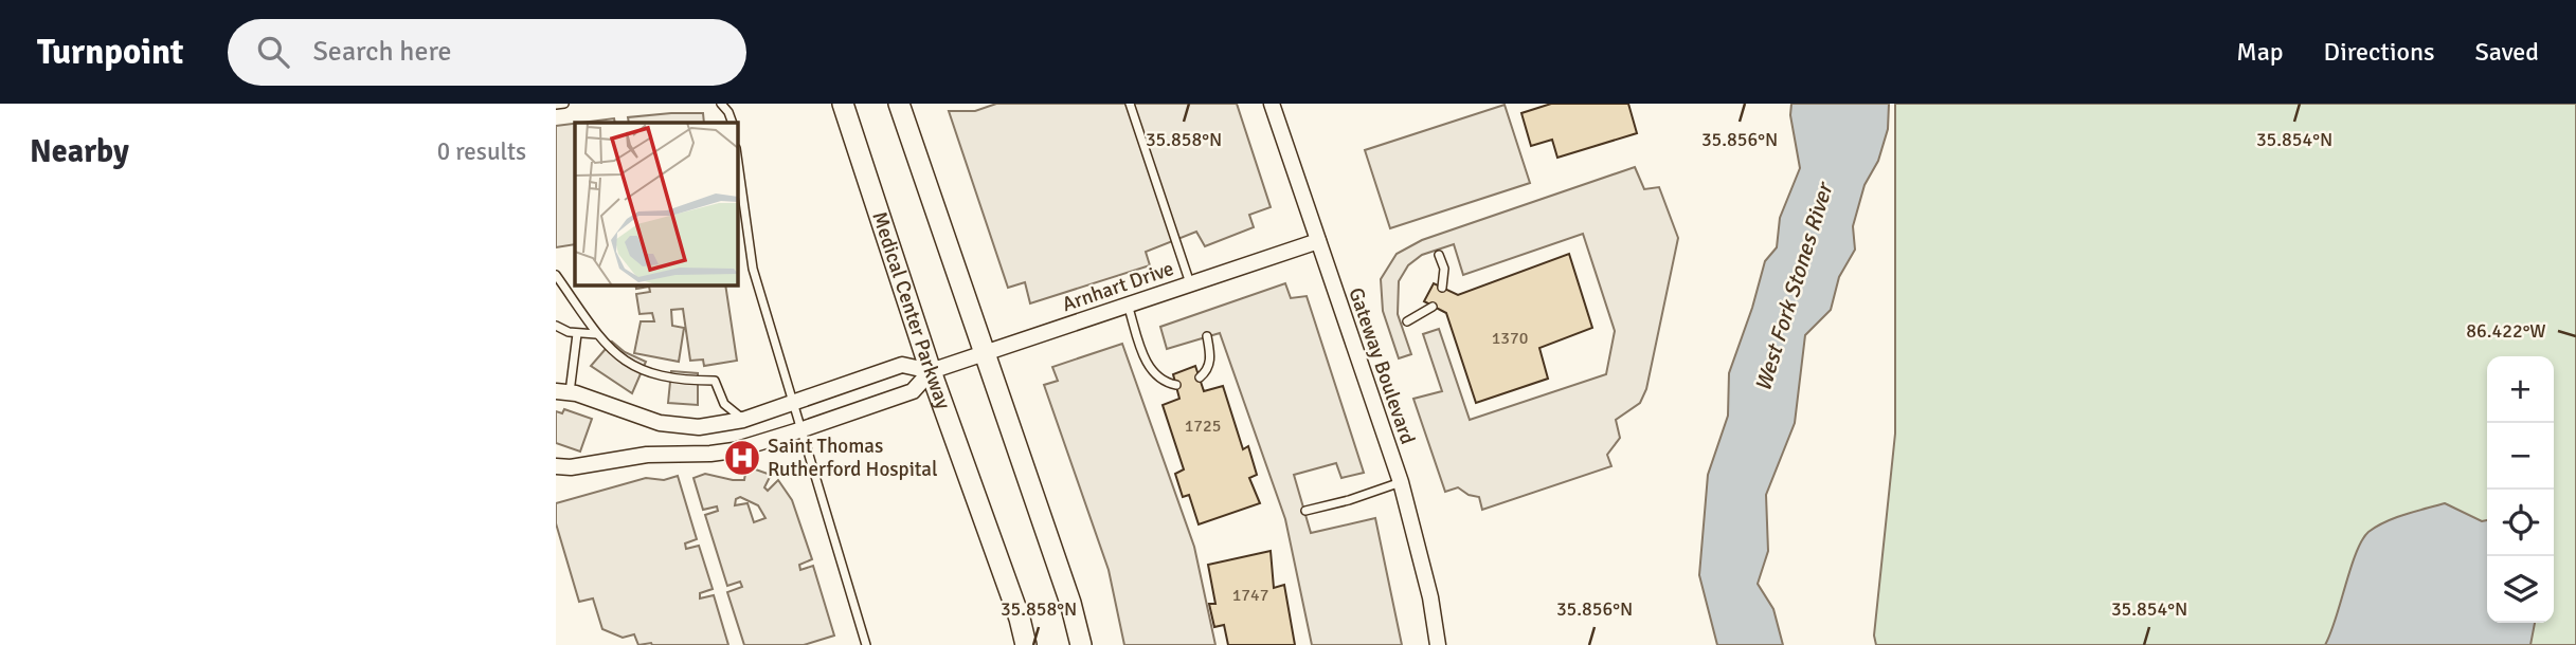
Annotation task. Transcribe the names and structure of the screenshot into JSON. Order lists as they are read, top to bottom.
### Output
{
  "streets": {
    "main road": ["Medical Center Parkway"],
    "street": ["Arnhart Drive", "Gateway Boulevard"]
  },
  "crossings": [
    ["Arnhart Drive", "Medical Center Parkway"],
    ["Arnhart Drive", "Gateway Boulevard"]
  ],
  "water": ["West Fork Stones River"],
  "places": {
    "hospital": ["Saint Thomas Rutherford Hospital"]
  },
  "house_numbers": ["1370", "1725", "1747"],
  "page": {
    "header": "Turnpoint",
    "search": "Search here",
    "nav": ["Map", "Directions", "Saved"],
    "heading": ["Nearby", "0 results"],
    "map_buttons": ["+", "−"]
  },
  "coordinates": [
    "35.858°N",
    "35.856°N",
    "35.854°N",
    "86.422°W"
  ]
}
